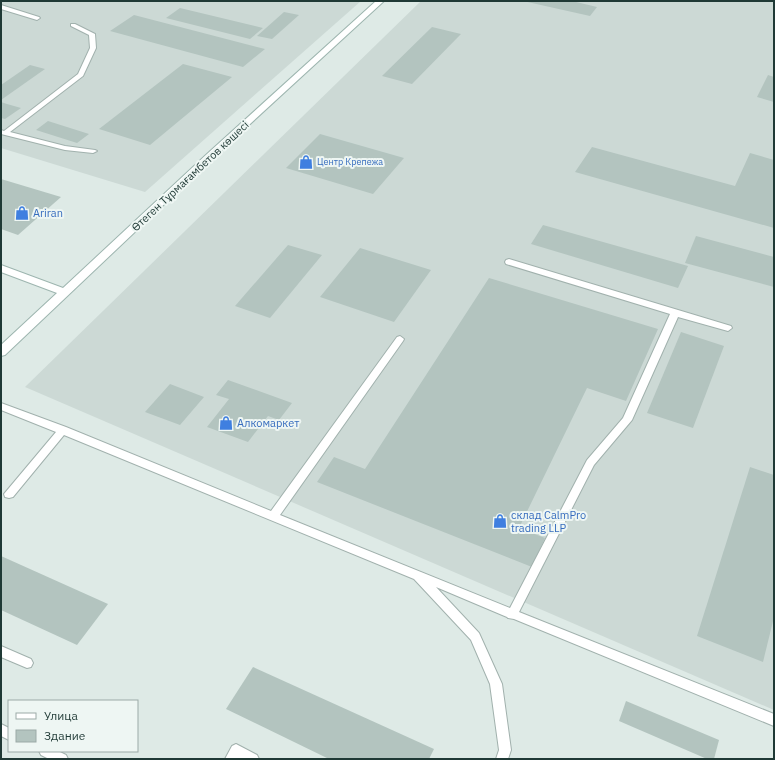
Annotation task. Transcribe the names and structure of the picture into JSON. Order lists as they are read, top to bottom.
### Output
{
  "streets": {
    "street": ["Өтеген Тұрмағамбетов көшесі"]
  },
  "places": {
    "shop": [
      "Центр Крепежа",
      "Ariran",
      "Алкомаркет",
      "склад CalmPro trading LLP"
    ]
  },
  "legend": ["Улица", "Здание"]
}
